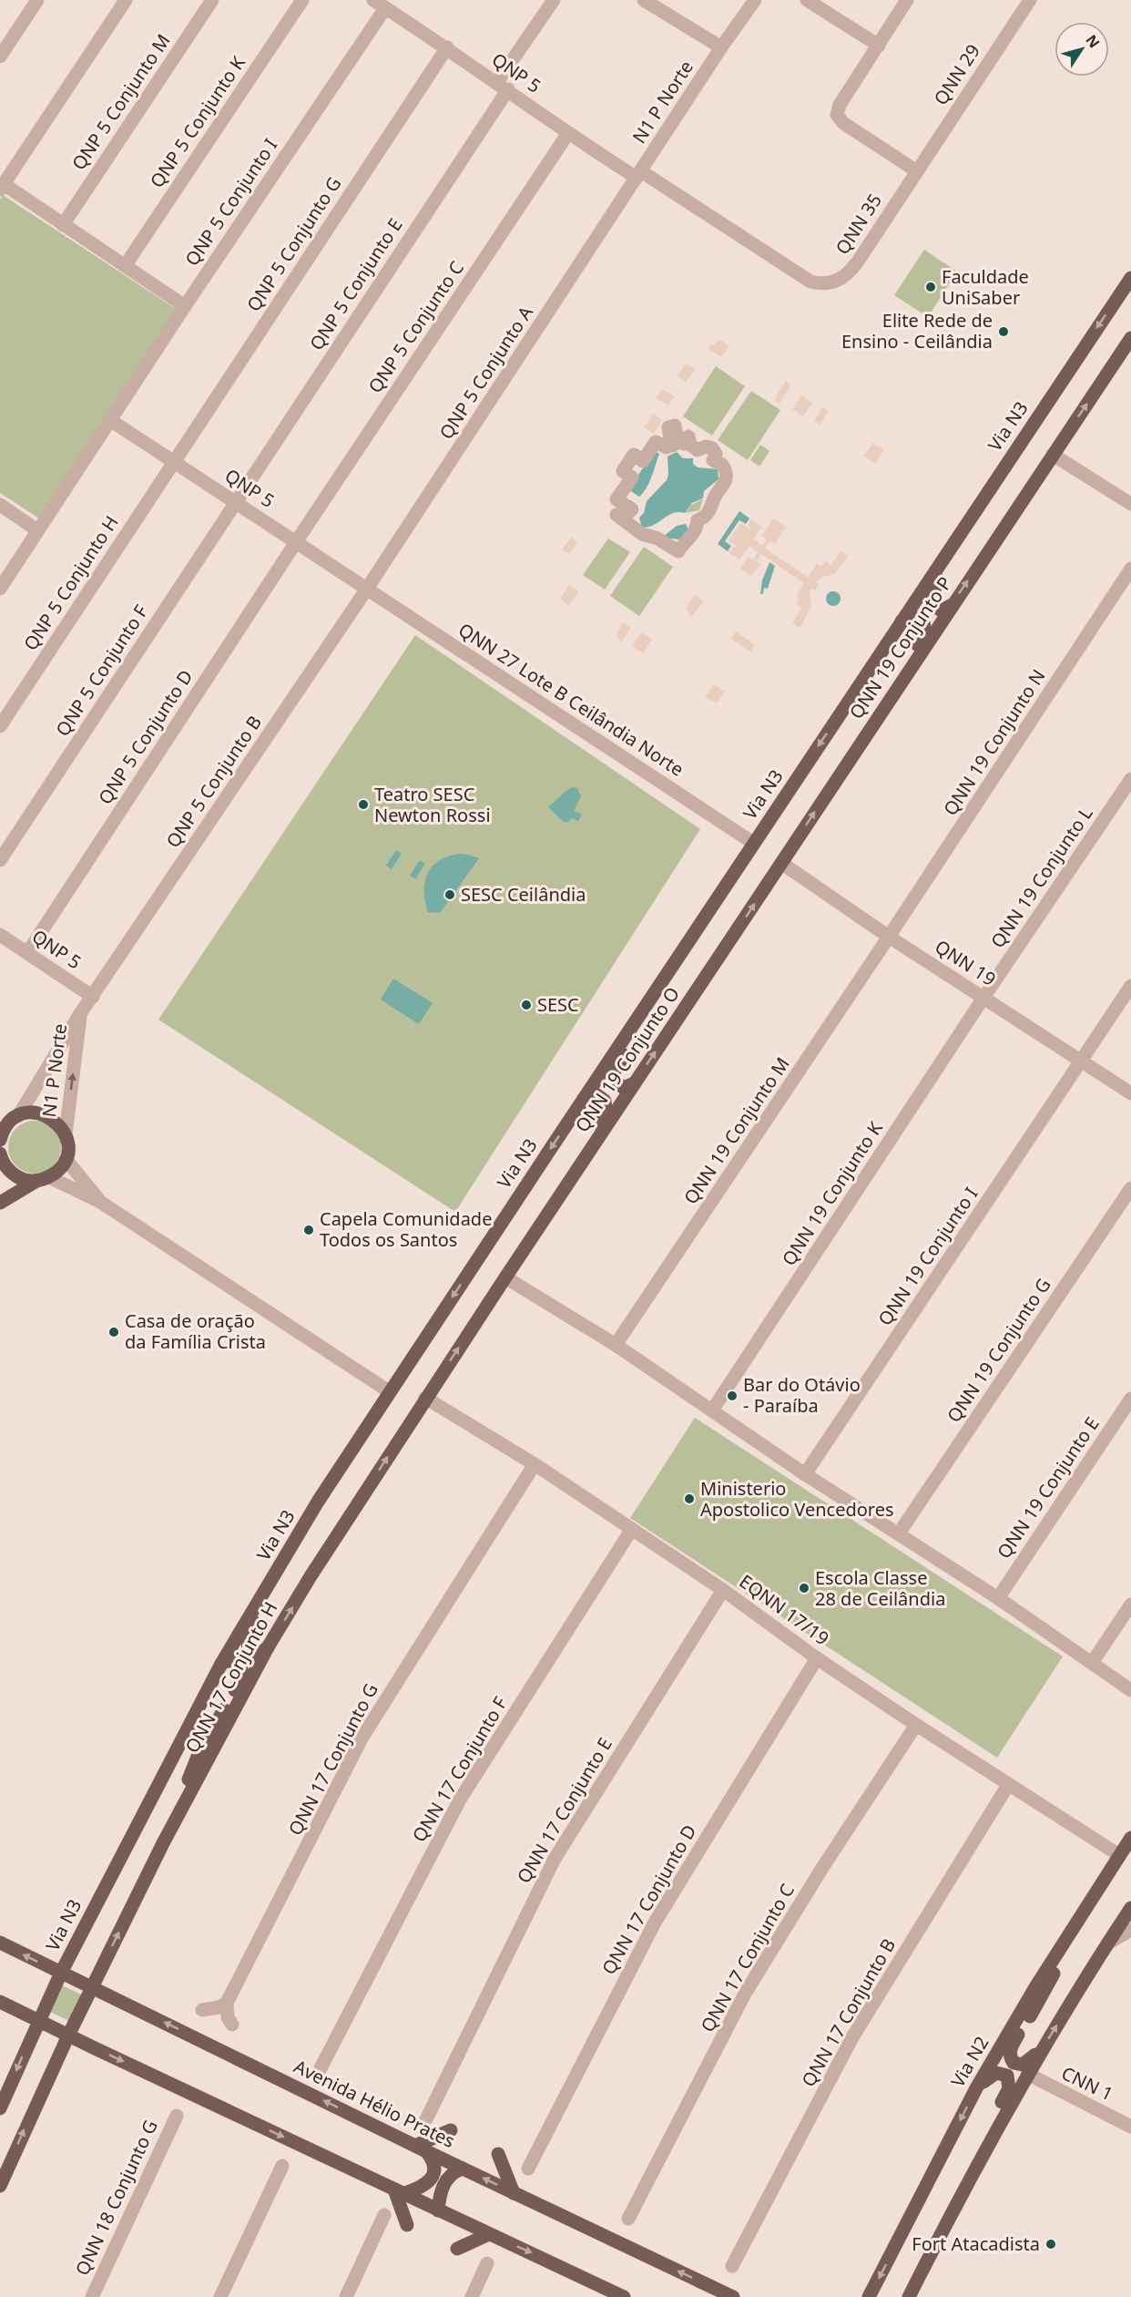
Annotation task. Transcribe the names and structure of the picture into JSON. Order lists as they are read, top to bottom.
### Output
{
  "streets": {
    "main road": [
      "Via N3",
      "QNN 19 Conjunto P",
      "QNN 19 Conjunto O",
      "QNN 17 Conjunto H",
      "Via N2",
      "Avenida Hélio Prates"
    ],
    "street": [
      "QNP 5",
      "QNN 29",
      "QNP 5 Conjunto M",
      "N1 P Norte",
      "QNP 5 Conjunto K",
      "QNP 5 Conjunto I",
      "QNN 35",
      "QNP 5 Conjunto G",
      "QNP 5 Conjunto E",
      "QNP 5 Conjunto C",
      "QNP 5 Conjunto A",
      "QNP 5 Conjunto H",
      "QNP 5 Conjunto F",
      "QNN 27 Lote B Ceilândia Norte",
      "QNP 5 Conjunto D",
      "QNN 19 Conjunto N",
      "QNP 5 Conjunto B",
      "QNN 19 Conjunto L",
      "QNN 19",
      "QNN 19 Conjunto M",
      "QNN 19 Conjunto K",
      "QNN 19 Conjunto I",
      "QNN 19 Conjunto G",
      "QNN 19 Conjunto E",
      "EQNN 17/19",
      "QNN 17 Conjunto G",
      "QNN 17 Conjunto F",
      "QNN 17 Conjunto E",
      "QNN 17 Conjunto D",
      "QNN 17 Conjunto C",
      "QNN 17 Conjunto B",
      "CNN 1",
      "QNN 18 Conjunto G"
    ]
  },
  "crossings": [
    ["QNP 5", "N1 P Norte"],
    ["QNP 5", "QNP 5 Conjunto I"],
    ["QNP 5", "QNN 35"],
    ["QNP 5", "QNP 5 Conjunto G"],
    ["QNP 5", "QNP 5 Conjunto E"],
    ["QNP 5", "QNP 5 Conjunto C"],
    ["QNP 5", "QNP 5 Conjunto A"],
    ["QNP 5", "QNP 5 Conjunto H"],
    ["QNP 5", "QNP 5 Conjunto F"],
    ["QNP 5", "QNN 27 Lote B Ceilândia Norte"],
    ["QNP 5", "QNP 5 Conjunto D"],
    ["QNP 5", "QNP 5 Conjunto B"],
    ["QNN 29", "QNN 35"],
    ["N1 P Norte", "QNN 35"],
    ["N1 P Norte", "QNP 5 Conjunto A"],
    ["N1 P Norte", "QNP 5 Conjunto B"],
    ["QNN 35", "QNP 5 Conjunto A"],
    ["QNP 5 Conjunto G", "QNP 5 Conjunto H"],
    ["QNP 5 Conjunto E", "QNP 5 Conjunto F"],
    ["QNP 5 Conjunto C", "QNP 5 Conjunto D"],
    ["QNP 5 Conjunto A", "QNN 27 Lote B Ceilândia Norte"],
    ["QNP 5 Conjunto A", "QNP 5 Conjunto B"],
    ["Via N3", "QNN 27 Lote B Ceilândia Norte"],
    ["Via N3", "Avenida Hélio Prates"],
    ["QNN 19 Conjunto P", "QNN 19"],
    ["QNN 19 Conjunto P", "QNN 19 Conjunto O"],
    ["QNN 27 Lote B Ceilândia Norte", "QNP 5 Conjunto B"],
    ["QNN 19 Conjunto N", "QNN 19"],
    ["QNN 19 Conjunto N", "QNN 19 Conjunto M"],
    ["QNN 19 Conjunto L", "QNN 19"],
    ["QNN 19 Conjunto L", "QNN 19 Conjunto K"],
    ["QNN 19", "QNN 19 Conjunto O"],
    ["QNN 19", "QNN 19 Conjunto M"],
    ["QNN 19", "QNN 19 Conjunto K"],
    ["QNN 19", "QNN 19 Conjunto I"],
    ["EQNN 17/19", "QNN 17 Conjunto H"],
    ["EQNN 17/19", "QNN 17 Conjunto G"],
    ["EQNN 17/19", "QNN 17 Conjunto F"],
    ["EQNN 17/19", "QNN 17 Conjunto E"],
    ["EQNN 17/19", "QNN 17 Conjunto D"],
    ["EQNN 17/19", "QNN 17 Conjunto C"],
    ["EQNN 17/19", "QNN 17 Conjunto B"],
    ["EQNN 17/19", "Via N2"],
    ["QNN 17 Conjunto H", "Avenida Hélio Prates"]
  ],
  "one_way": ["QNN 19 Conjunto P", "QNN 19 Conjunto O", "QNN 17 Conjunto H"],
  "places": [
    "Faculdade UniSaber",
    "Elite Rede de Ensino - Ceilândia",
    "Teatro SESC Newton Rossi",
    "SESC Ceilândia",
    "SESC",
    "Capela Comunidade Todos os Santos",
    "Casa de oração da Família Crista",
    "Bar do Otávio - Paraíba",
    "Ministerio Apostolico Vencedores",
    "Escola Classe 28 de Ceilândia",
    "Fort Atacadista"
  ],
  "north": "top right"
}
